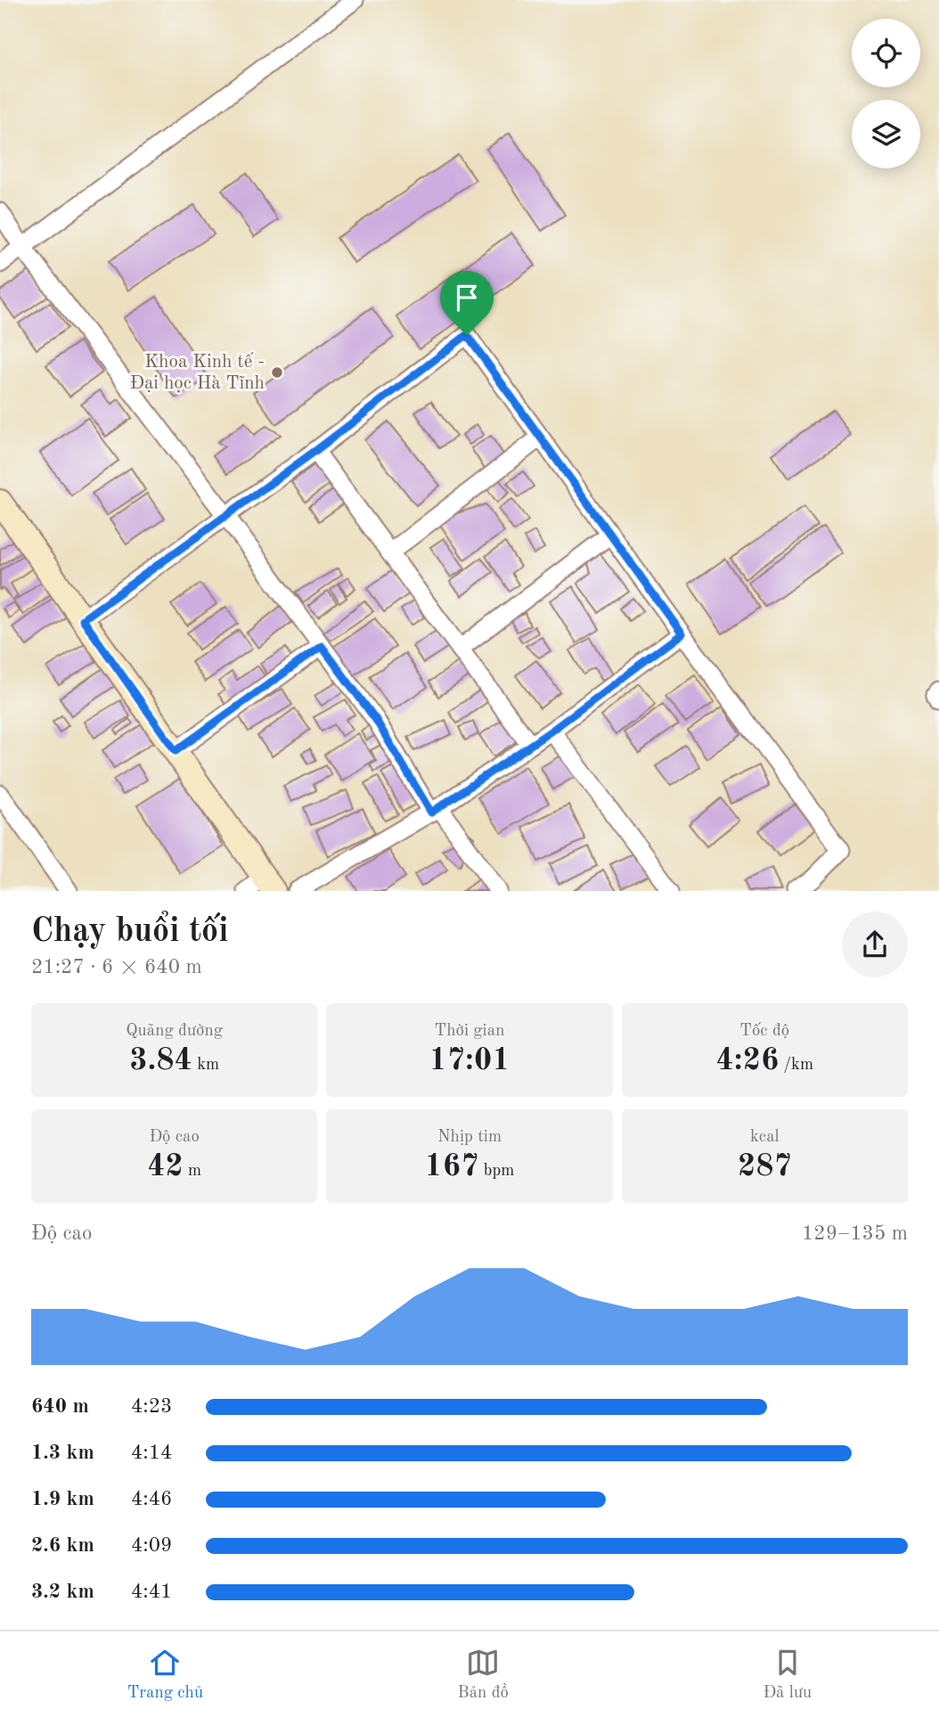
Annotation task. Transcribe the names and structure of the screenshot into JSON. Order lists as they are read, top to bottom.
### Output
{
  "places": ["Khoa Kinh tế - Đại học Hà Tĩnh"],
  "page": {
    "heading": ["Chạy buổi tối", "21:27 · 6 × 640 m"],
    "stats": [
      ["Quãng đường", "3.84 km"],
      ["Thời gian", "17:01"],
      ["Tốc độ", "4:26 /km"],
      ["Độ cao", "42 m"],
      ["Nhịp tim", "167 bpm"],
      ["kcal", "287"]
    ],
    "chart": ["Độ cao", "129–135 m"],
    "list": [
      {
        "name": "640 m",
        "note": "4:23"
      },
      {
        "name": "1.3 km",
        "note": "4:14"
      },
      {
        "name": "1.9 km",
        "note": "4:46"
      },
      {
        "name": "2.6 km",
        "note": "4:09"
      },
      {
        "name": "3.2 km",
        "note": "4:41"
      }
    ],
    "tabs": ["Trang chủ", "Bản đồ", "Đã lưu"]
  }
}
